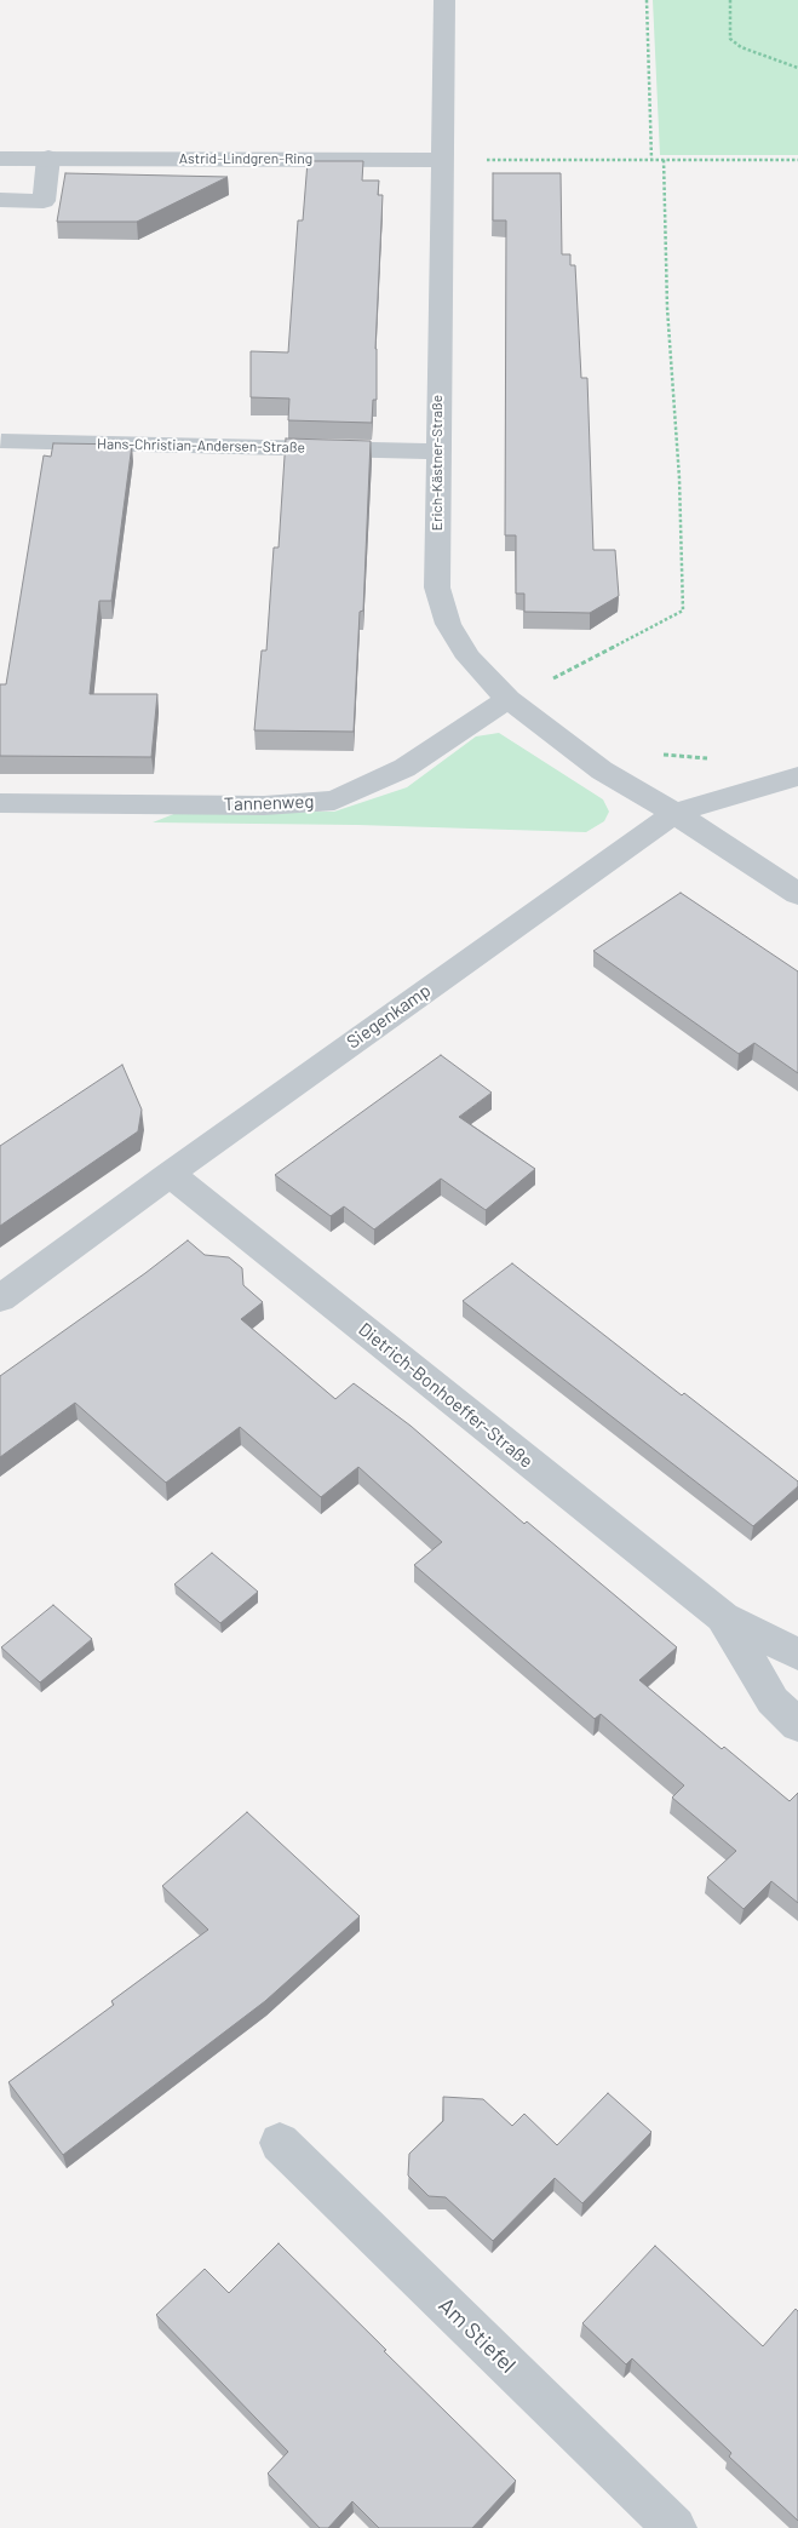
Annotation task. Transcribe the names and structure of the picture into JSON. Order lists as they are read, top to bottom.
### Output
{
  "streets": {
    "street": [
      "Astrid-Lindgren-Ring",
      "Hans-Christian-Andersen-Straße",
      "Erich-Kästner-Straße",
      "Tannenweg",
      "Siegenkamp",
      "Dietrich-Bonhoeffer-Straße",
      "Am Stiefel"
    ]
  },
  "crossings": [
    ["Astrid-Lindgren-Ring", "Erich-Kästner-Straße"],
    ["Hans-Christian-Andersen-Straße", "Erich-Kästner-Straße"],
    ["Erich-Kästner-Straße", "Tannenweg"],
    ["Erich-Kästner-Straße", "Siegenkamp"],
    ["Siegenkamp", "Dietrich-Bonhoeffer-Straße"]
  ]
}
